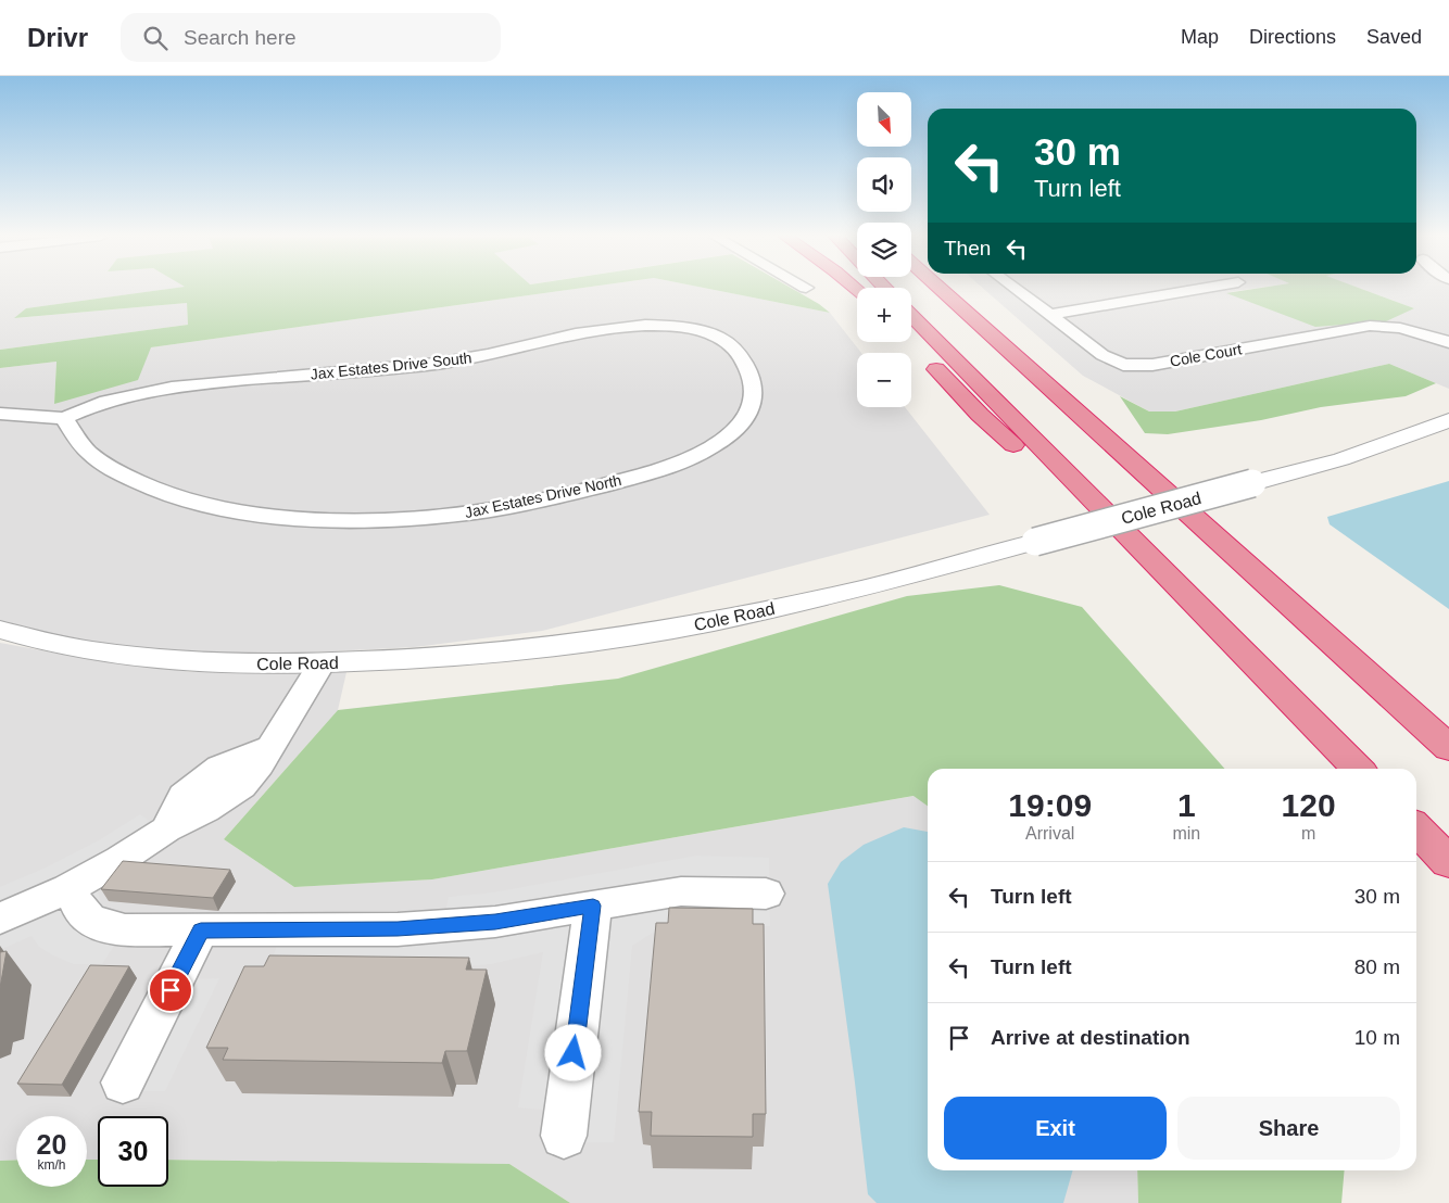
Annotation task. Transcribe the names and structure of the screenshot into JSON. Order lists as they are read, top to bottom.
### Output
{
  "streets": {
    "street": [
      "Cole Court",
      "Jax Estates Drive South",
      "Jax Estates Drive North",
      "Cole Road"
    ]
  },
  "crossings": [
    ["Jax Estates Drive South", "Jax Estates Drive North"]
  ],
  "north": "bottom right",
  "page": {
    "header": "Drivr",
    "search": "Search here",
    "nav": ["Map", "Directions", "Saved"],
    "map_buttons": ["+", "−"],
    "turn": ["30 m", "Turn left"],
    "then": "Then",
    "eta": [
      "19:09",
      "Arrival",
      "1",
      "min",
      "120",
      "m"
    ],
    "list": [
      {
        "name": "Turn left",
        "value": "30 m"
      },
      {
        "name": "Turn left",
        "value": "80 m"
      },
      {
        "name": "Arrive at destination",
        "value": "10 m"
      }
    ],
    "buttons": ["Exit", "Share"],
    "speed": "20 km/h",
    "limit": "30"
  }
}
